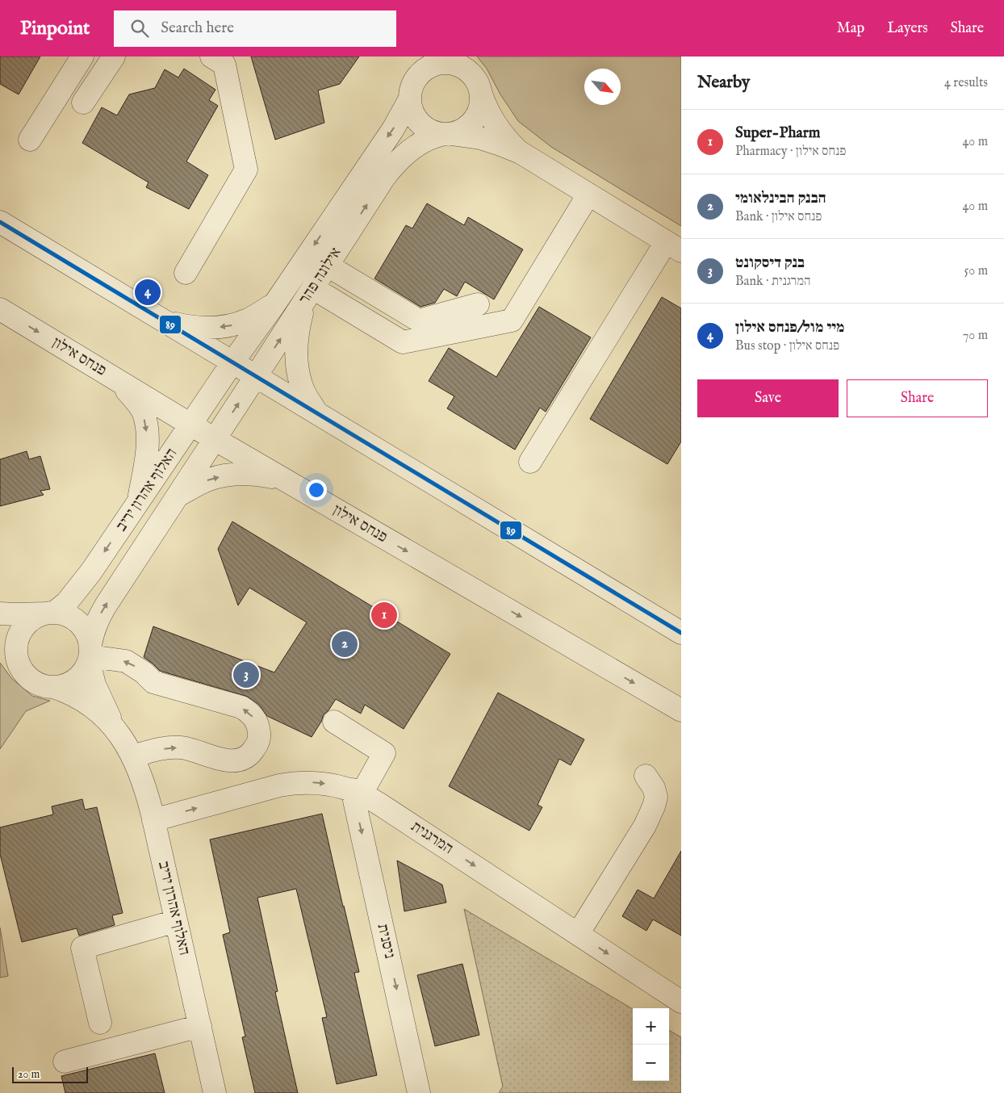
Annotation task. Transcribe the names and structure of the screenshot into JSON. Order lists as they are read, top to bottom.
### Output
{
  "streets": {
    "street": [
      "אילונה פהר",
      "פנחס אילון",
      "האלוף אהרון יריב",
      "המרגנית",
      "ניסנית"
    ]
  },
  "crossings": [
    ["אילונה פהר", "פנחס אילון"],
    ["אילונה פהר", "האלוף אהרון יריב"],
    ["פנחס אילון", "האלוף אהרון יריב"],
    ["האלוף אהרון יריב", "המרגנית"],
    ["המרגנית", "ניסנית"]
  ],
  "one_way": ["המרגנית", "ניסנית"],
  "lines": ["transit line 89"],
  "scale_bar": "20 m",
  "north": "bottom right",
  "page": {
    "header": "Pinpoint",
    "search": "Search here",
    "nav": ["Map", "Layers", "Share"],
    "heading": ["Nearby", "4 results"],
    "list": [
      {
        "mark": "1",
        "name": "Super-Pharm",
        "note": "Pharmacy · פנחס אילון",
        "value": "40 m"
      },
      {
        "mark": "2",
        "name": "הבנק הבינלאומי",
        "note": "Bank · פנחס אילון",
        "value": "40 m"
      },
      {
        "mark": "3",
        "name": "בנק דיסקונט",
        "note": "Bank · המרגנית",
        "value": "50 m"
      },
      {
        "mark": "4",
        "name": "מיי מול/פנחס אילון",
        "note": "Bus stop · פנחס אילון",
        "value": "70 m"
      }
    ],
    "pins": [
      "4",
      "1",
      "2",
      "3"
    ],
    "buttons": ["Save", "Share"],
    "map_buttons": ["+", "−"],
    "scale": "20 m"
  }
}
